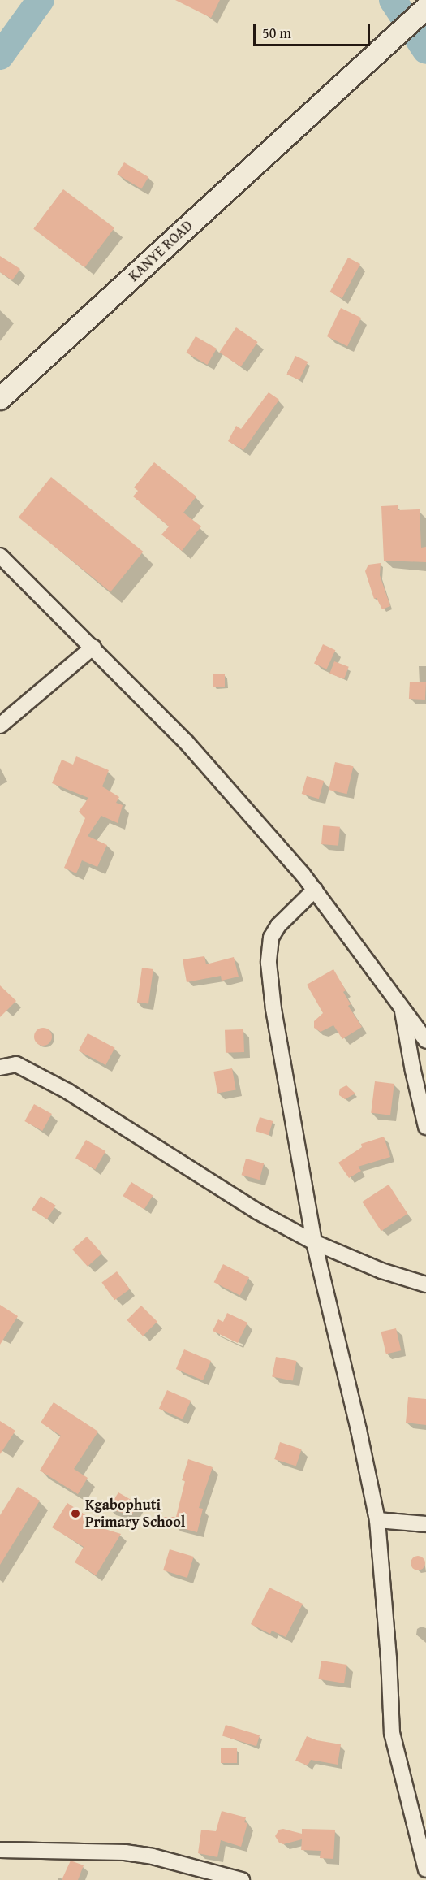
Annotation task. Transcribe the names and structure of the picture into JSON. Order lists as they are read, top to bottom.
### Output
{
  "streets": {
    "main road": ["KANYE ROAD"]
  },
  "places": ["Kgabophuti Primary School"],
  "scale_bar": "50 m"
}
